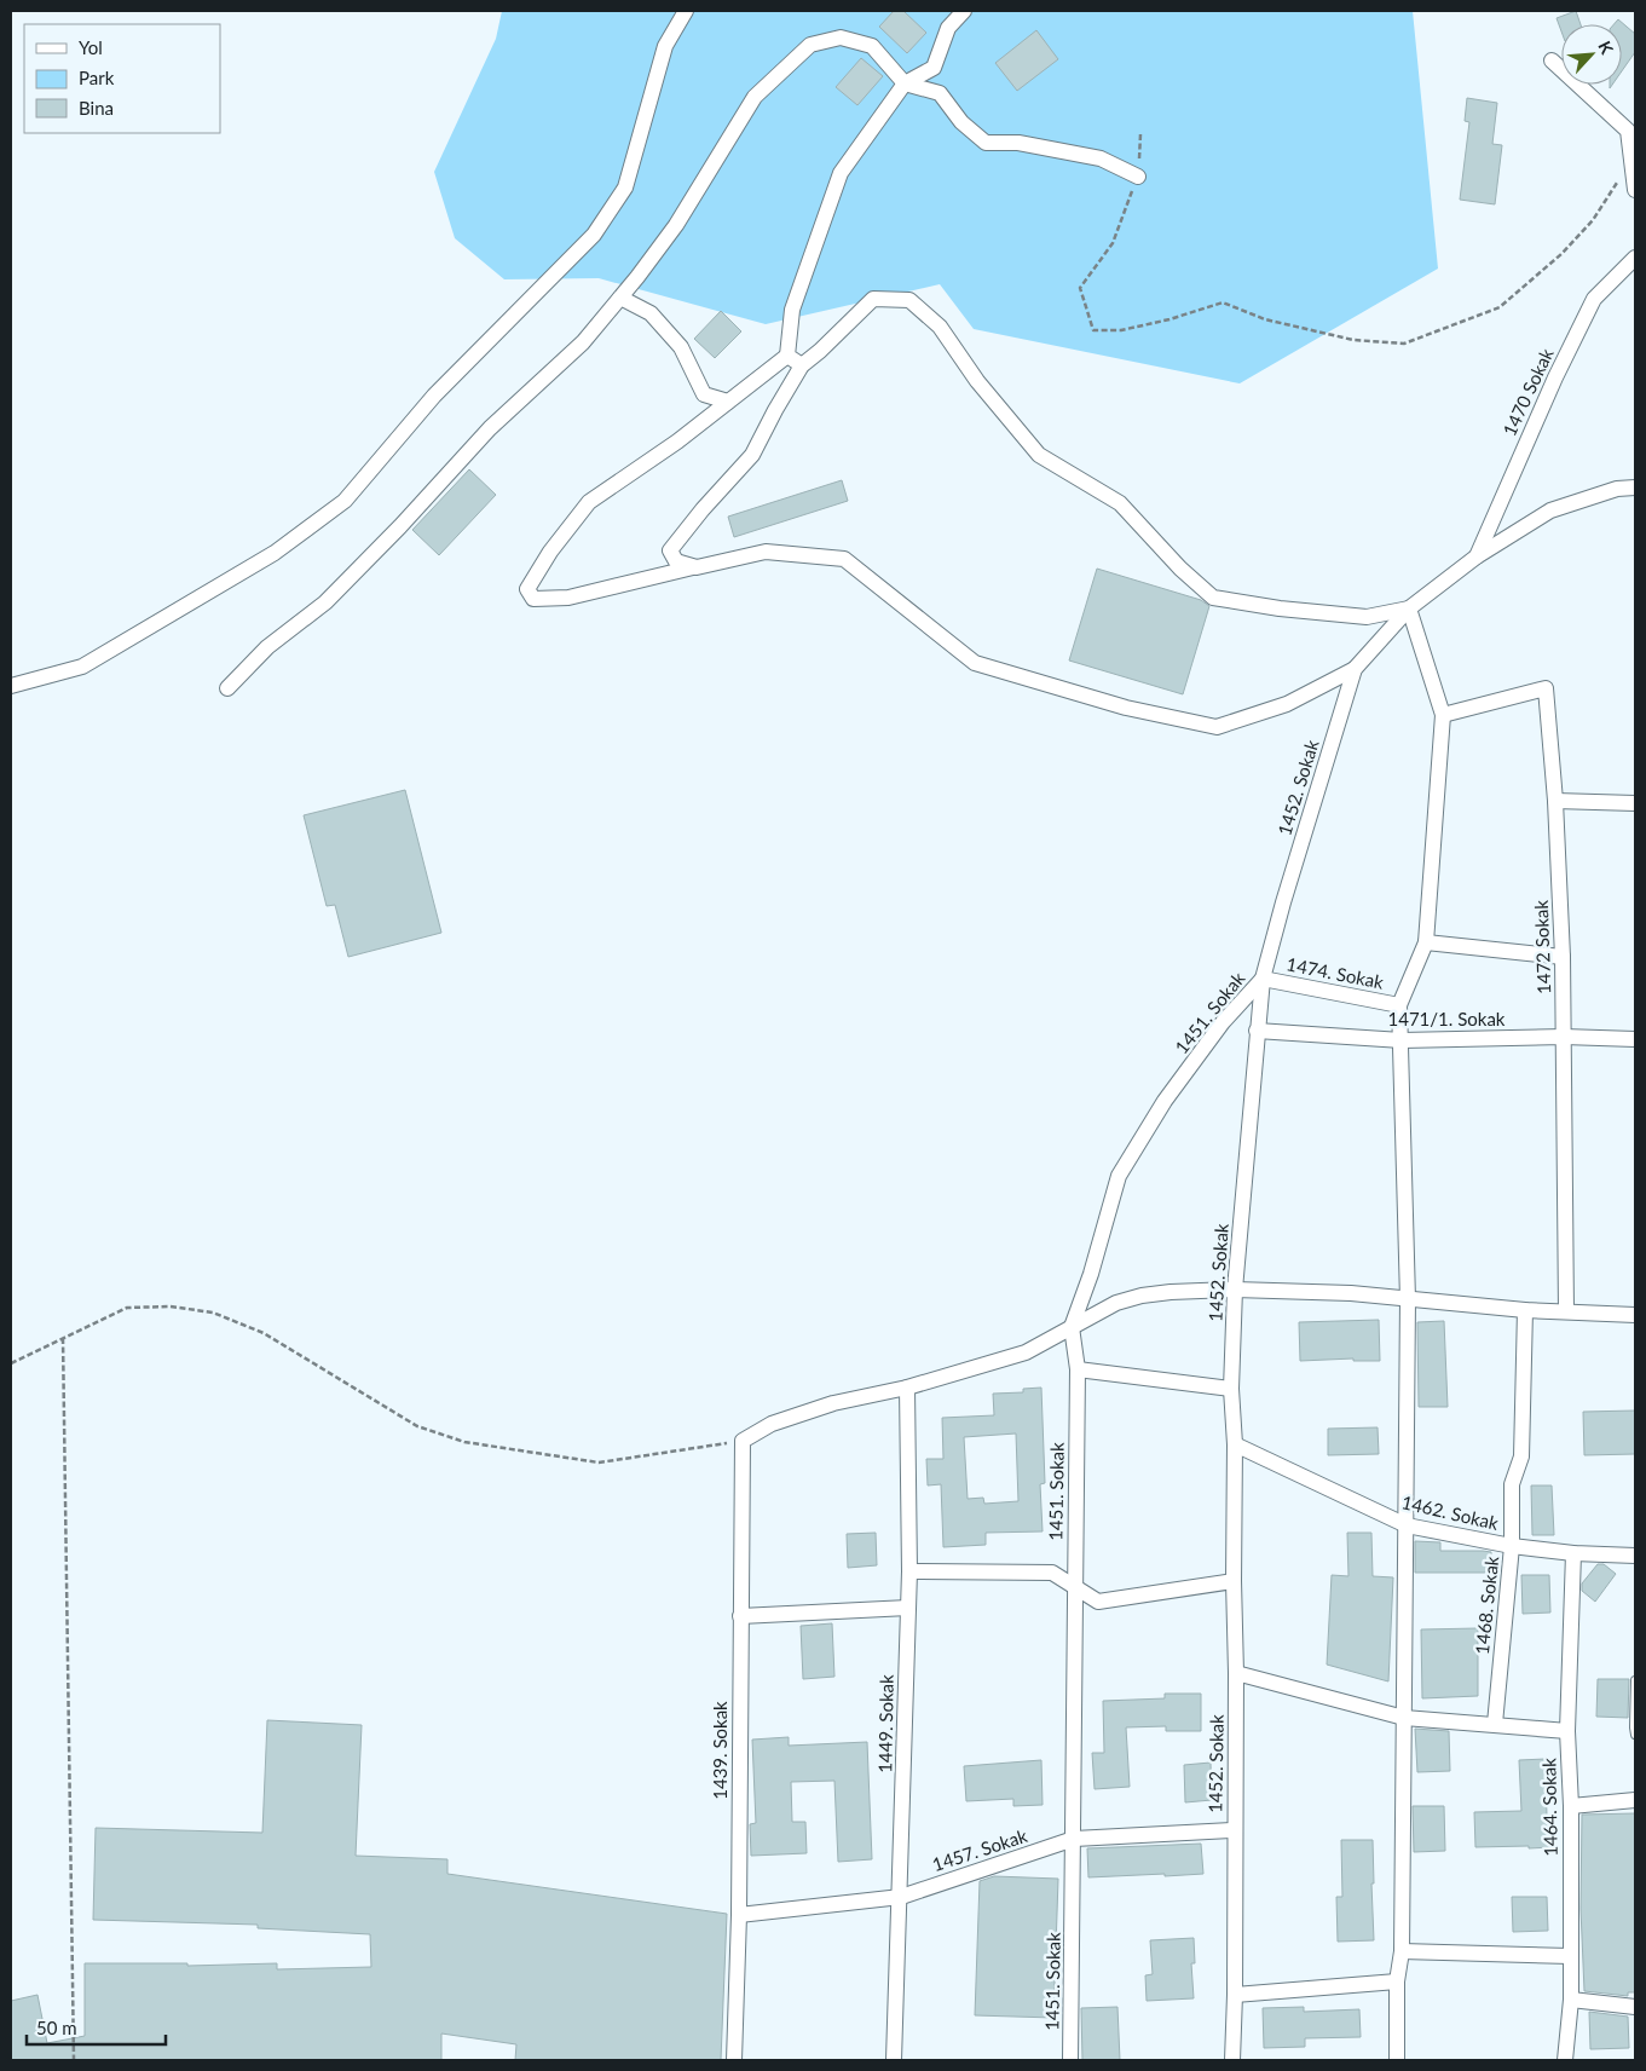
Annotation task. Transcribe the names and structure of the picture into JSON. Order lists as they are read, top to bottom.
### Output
{
  "streets": {
    "street": [
      "1470 Sokak",
      "1452. Sokak",
      "1472 Sokak",
      "1474. Sokak",
      "1451. Sokak",
      "1471/1. Sokak",
      "1462. Sokak",
      "1468. Sokak",
      "1449. Sokak",
      "1439. Sokak",
      "1464. Sokak",
      "1457. Sokak"
    ]
  },
  "crossings": [
    ["1470 Sokak", "1452. Sokak"],
    ["1452. Sokak", "1474. Sokak"],
    ["1452. Sokak", "1451. Sokak"],
    ["1452. Sokak", "1471/1. Sokak"],
    ["1452. Sokak", "1462. Sokak"],
    ["1452. Sokak", "1457. Sokak"],
    ["1472 Sokak", "1471/1. Sokak"],
    ["1474. Sokak", "1451. Sokak"],
    ["1451. Sokak", "1457. Sokak"],
    ["1462. Sokak", "1468. Sokak"],
    ["1462. Sokak", "1464. Sokak"],
    ["1449. Sokak", "1457. Sokak"],
    ["1439. Sokak", "1457. Sokak"]
  ],
  "legend": ["Yol", "Park", "Bina"],
  "scale_bar": "50 m",
  "north": "top right"
}
